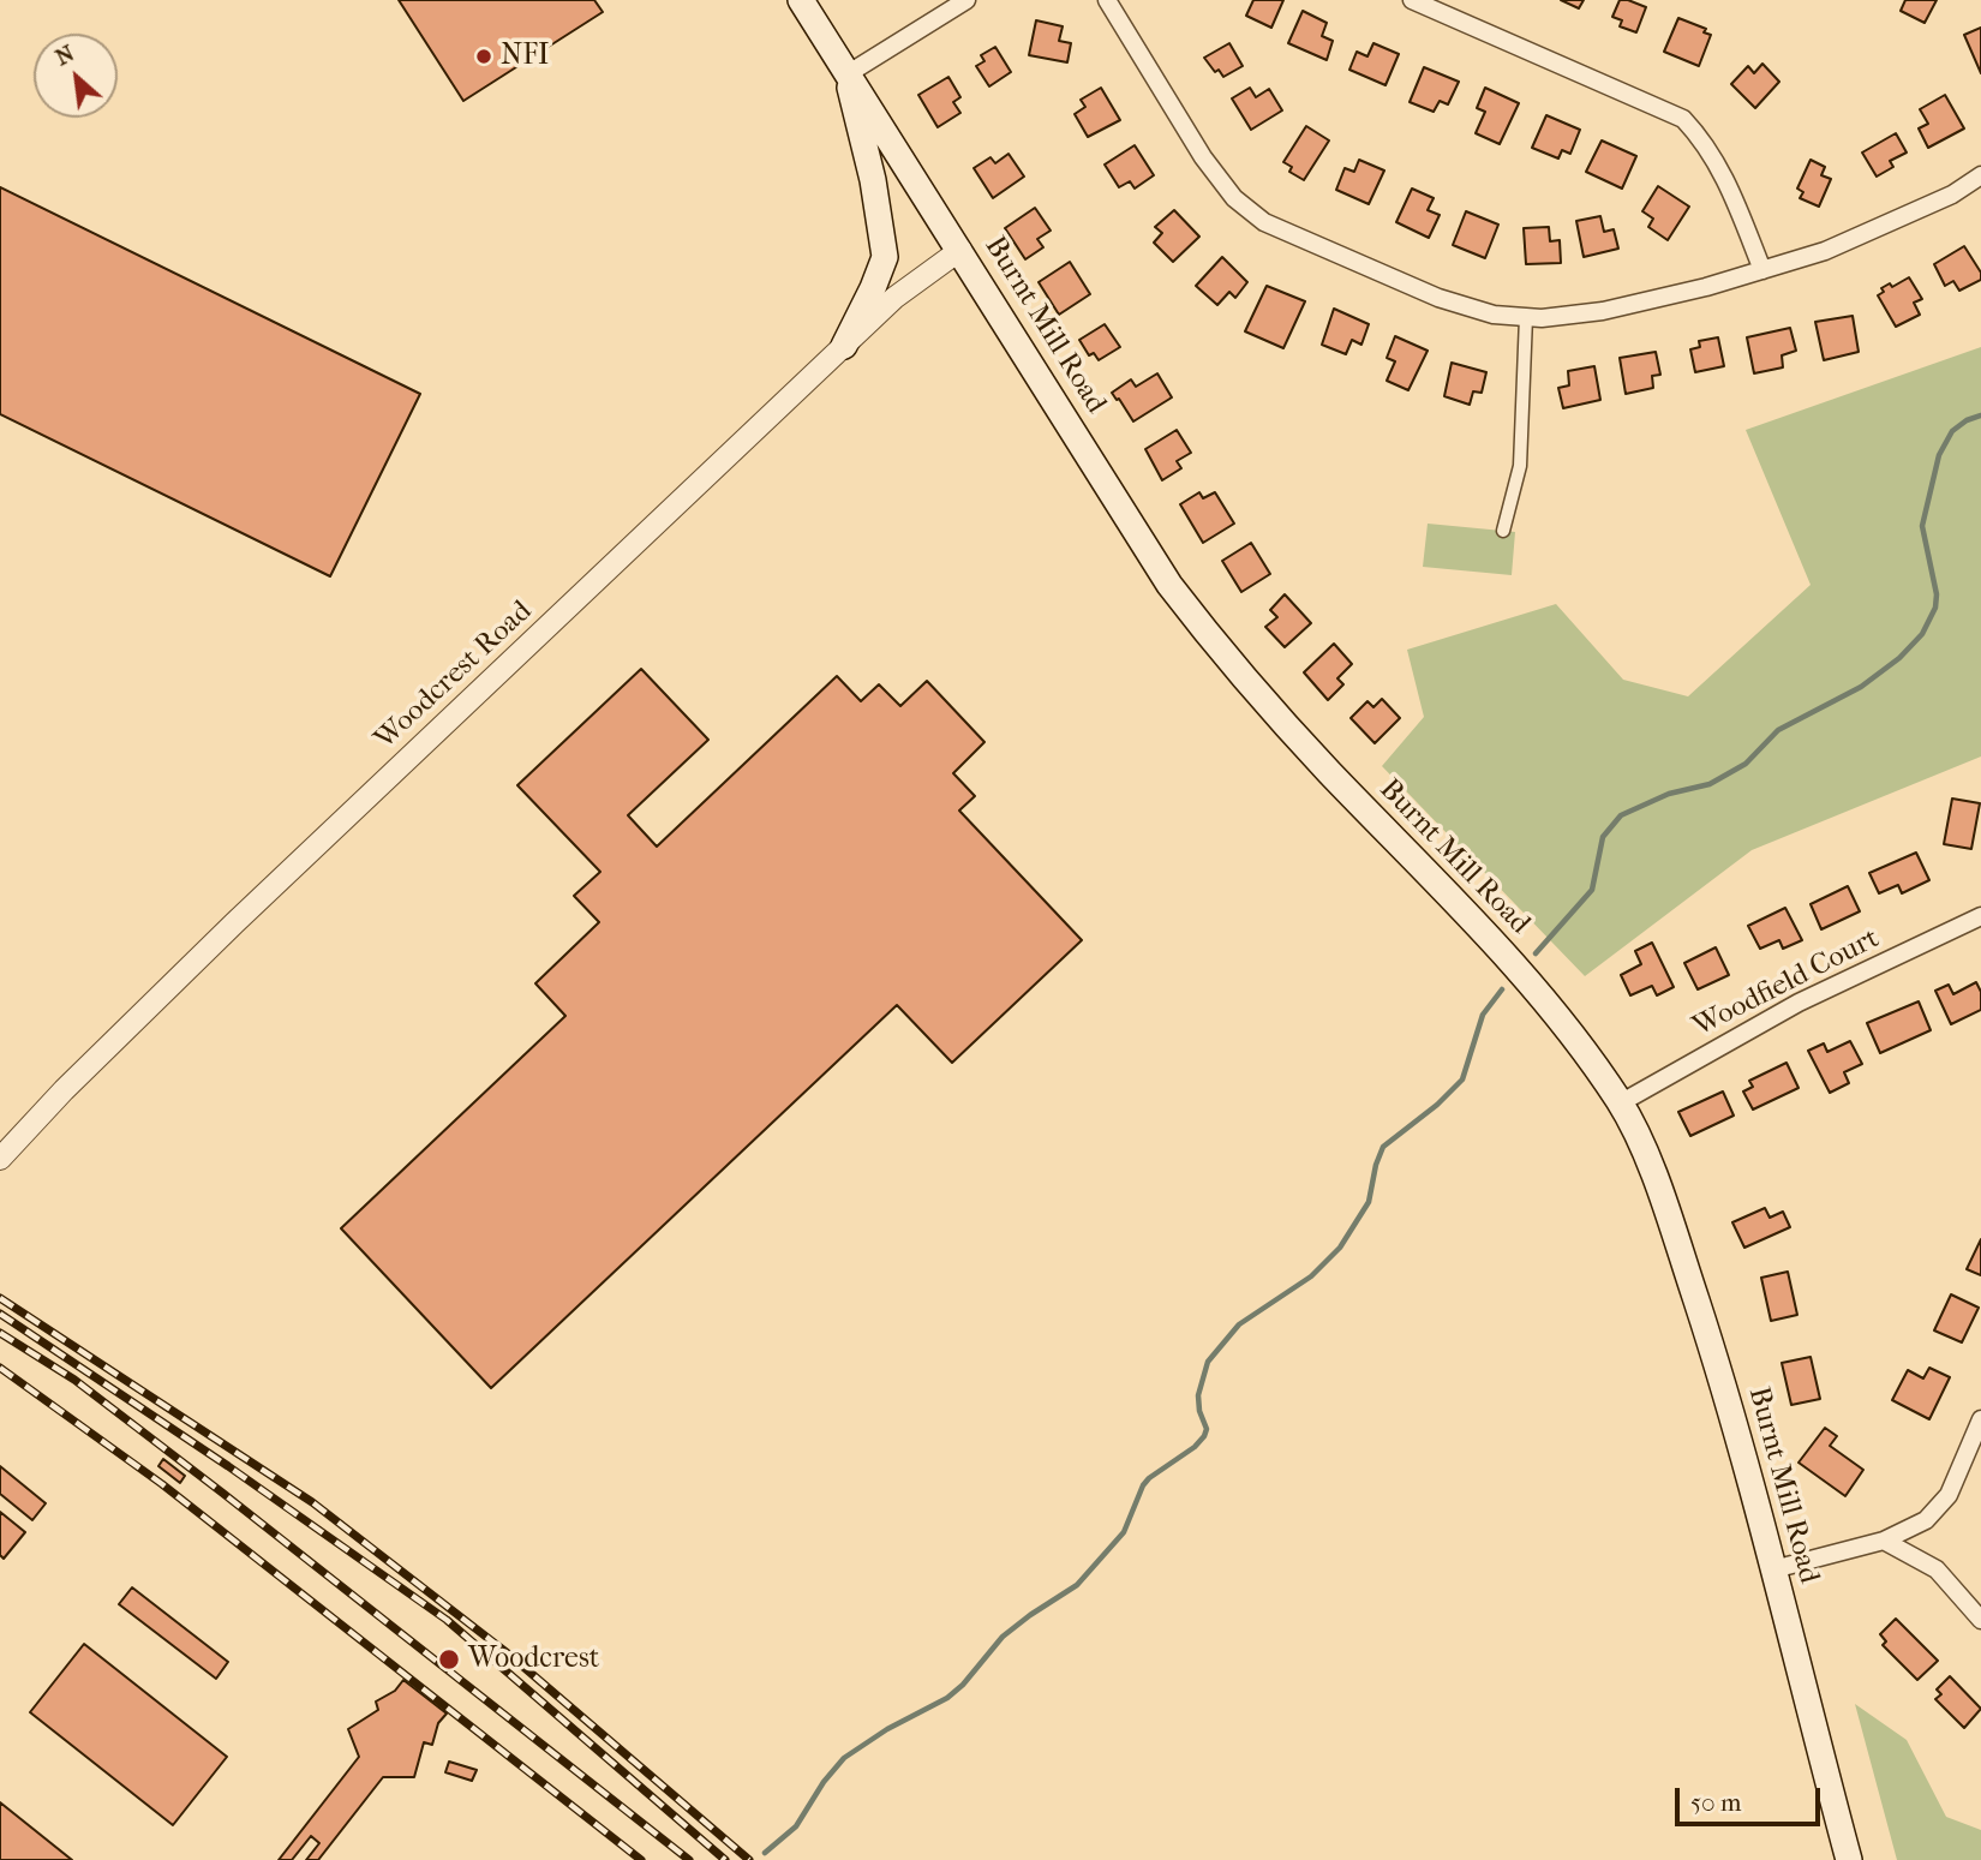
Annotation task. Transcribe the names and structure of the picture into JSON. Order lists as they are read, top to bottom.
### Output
{
  "streets": {
    "main road": ["Burnt Mill Road"],
    "street": ["Woodcrest Road", "Woodfield Court"]
  },
  "crossings": [
    ["Burnt Mill Road", "Woodcrest Road"],
    ["Burnt Mill Road", "Woodfield Court"]
  ],
  "places": ["NFI", "Woodcrest"],
  "scale_bar": "50 m",
  "north": "top left"
}
